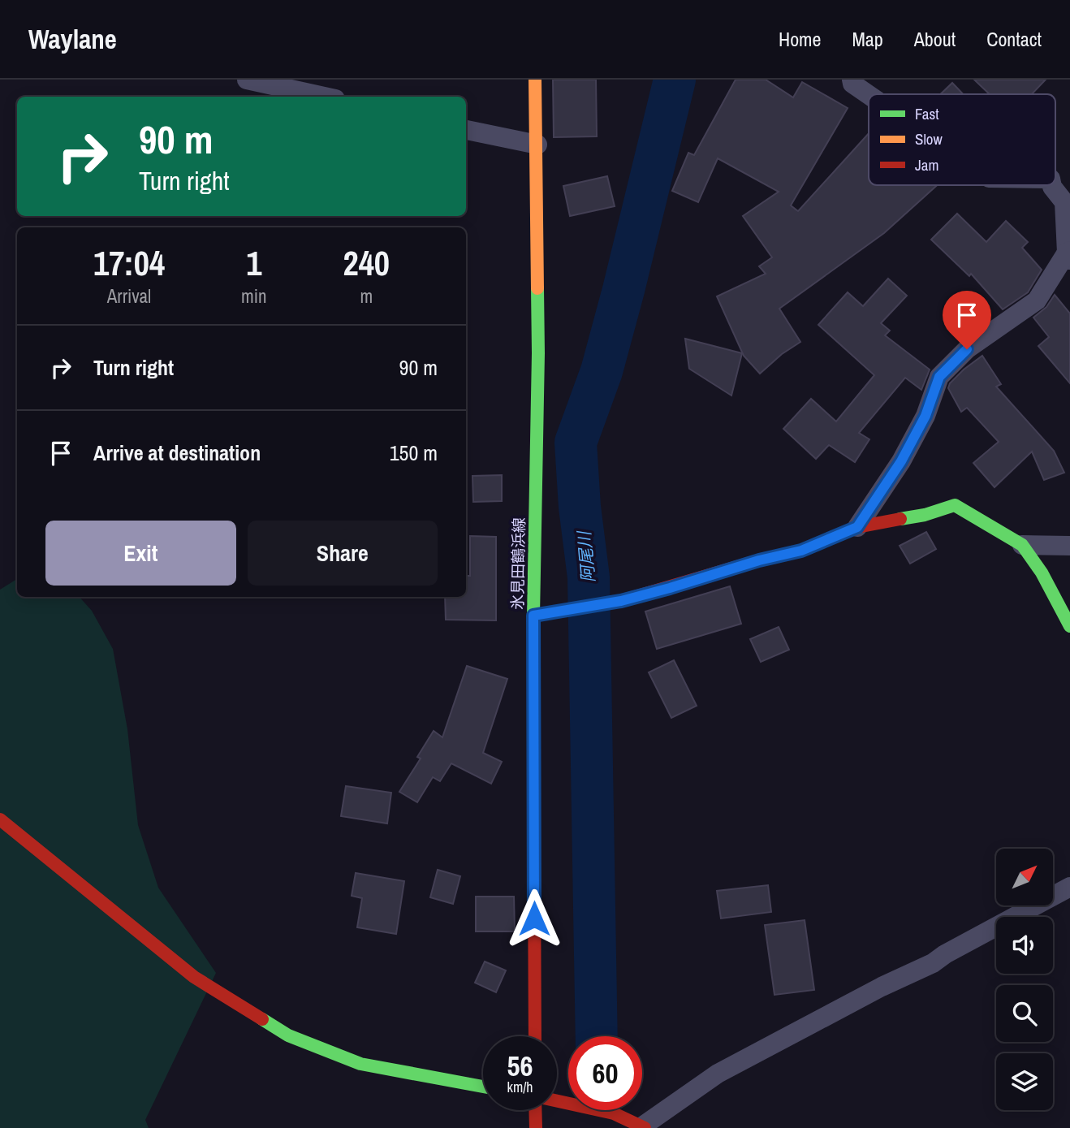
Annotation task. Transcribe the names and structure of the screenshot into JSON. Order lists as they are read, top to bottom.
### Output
{
  "streets": {
    "street": ["氷見田鶴浜線"]
  },
  "water": ["阿尾川"],
  "legend": ["Fast", "Slow", "Jam"],
  "north": "top right",
  "page": {
    "header": "Waylane",
    "nav": [
      "Home",
      "Map",
      "About",
      "Contact"
    ],
    "turn": ["90 m", "Turn right"],
    "eta": [
      "17:04",
      "Arrival",
      "1",
      "min",
      "240",
      "m"
    ],
    "list": [
      {
        "name": "Turn right",
        "value": "90 m"
      },
      {
        "name": "Arrive at destination",
        "value": "150 m"
      }
    ],
    "buttons": ["Exit", "Share"],
    "speed": "56 km/h",
    "limit": "60"
  }
}
